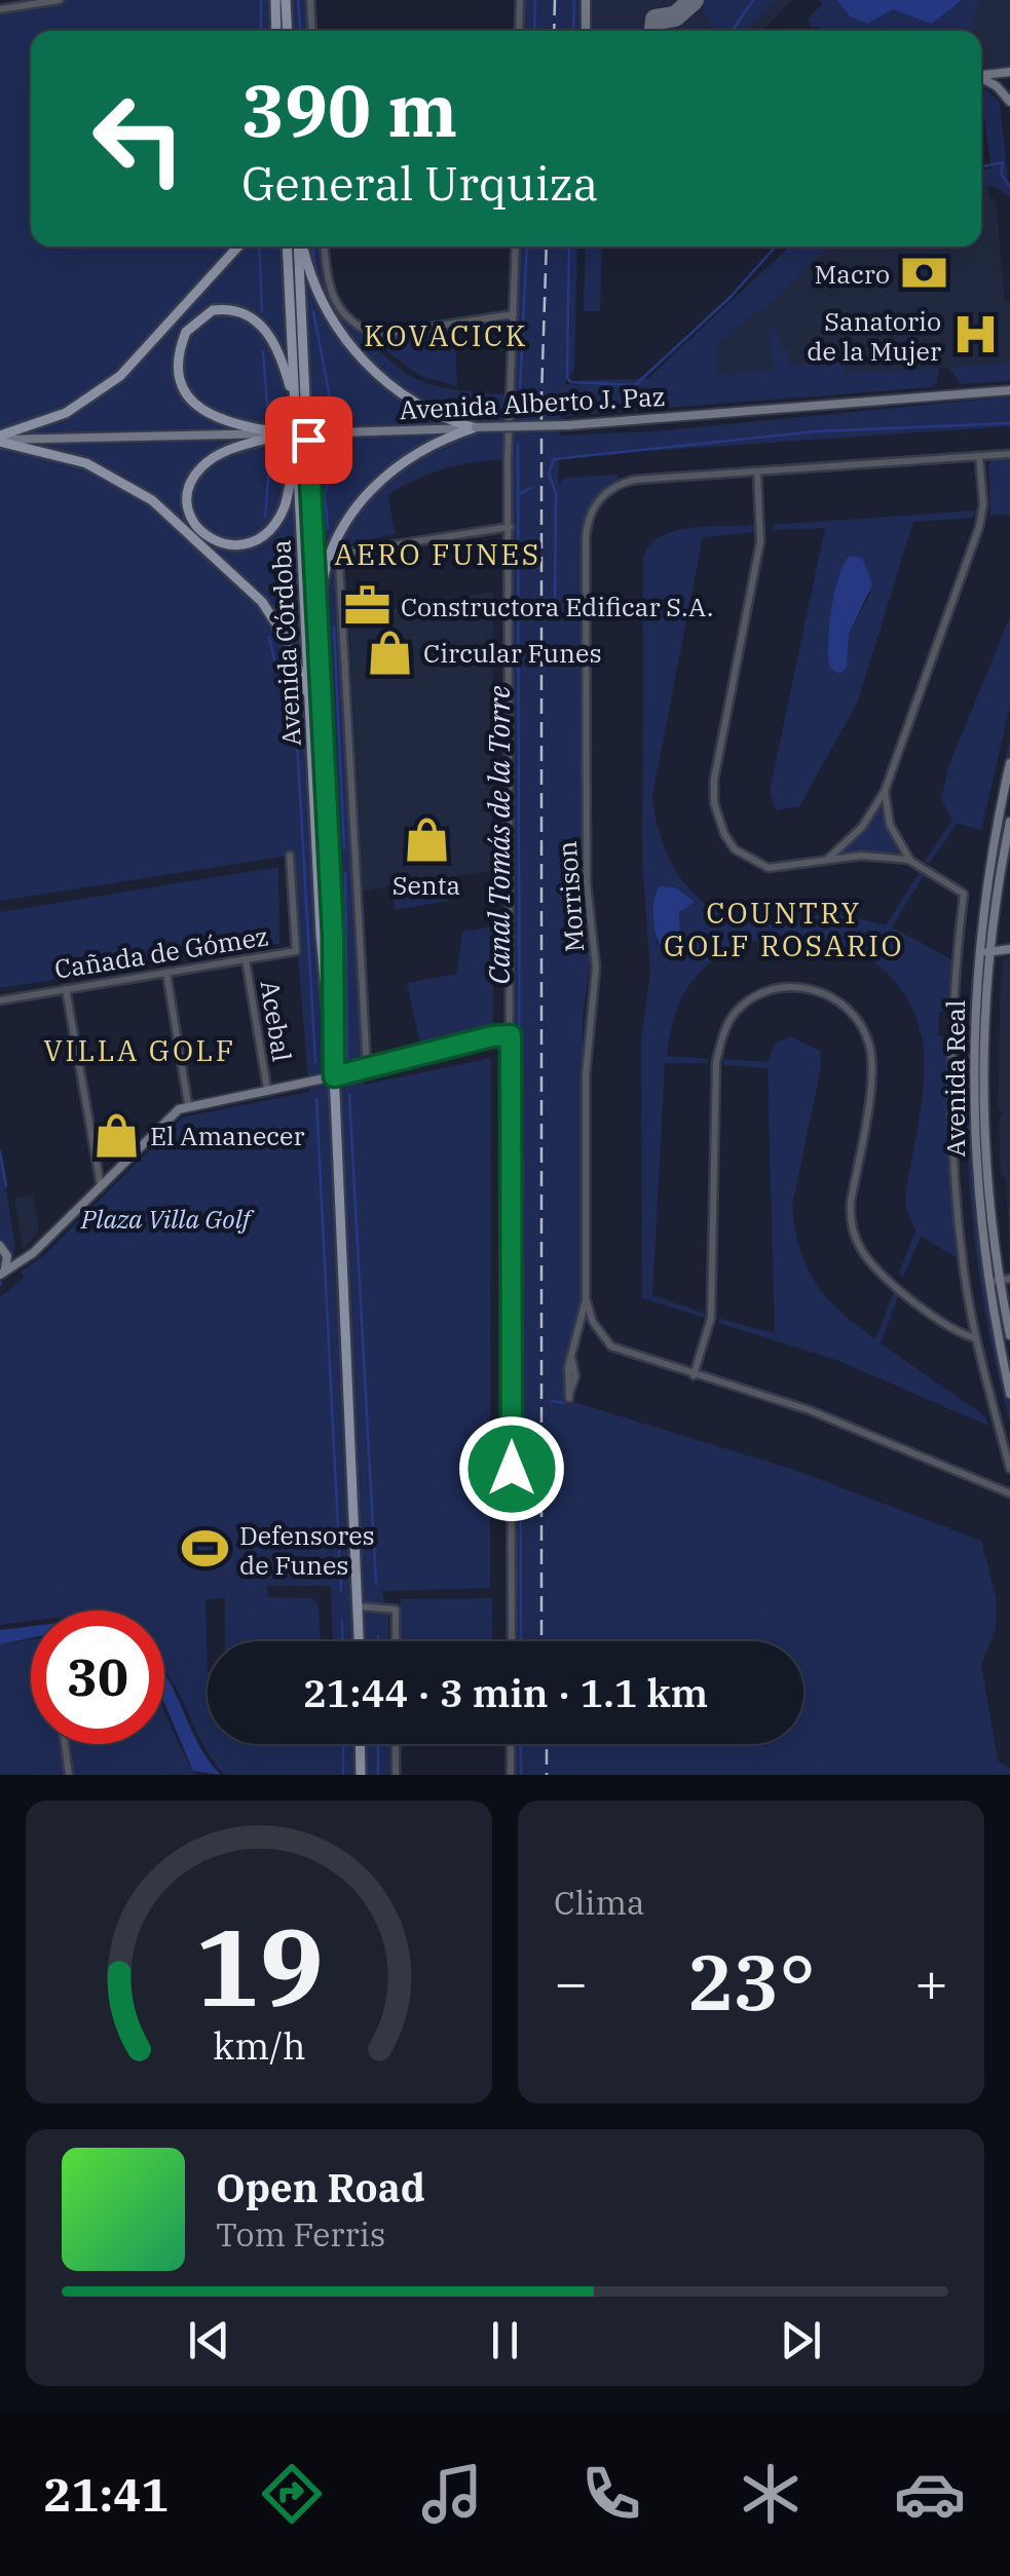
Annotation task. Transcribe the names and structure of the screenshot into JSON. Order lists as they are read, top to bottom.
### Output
{
  "streets": {
    "main road": ["Avenida Alberto J. Paz", "Avenida Córdoba", "Avenida Real"],
    "street": ["Morrison", "Cañada de Gómez", "Acebal"]
  },
  "crossings": [
    ["Cañada de Gómez", "Acebal"]
  ],
  "districts": [
    "KOVACICK",
    "AERO FUNES",
    "COUNTRY GOLF ROSARIO",
    "VILLA GOLF"
  ],
  "water": ["Canal Tomás de la Torre"],
  "parks": ["Plaza Villa Golf"],
  "places": {
    "bank": ["Macro"],
    "hospital": ["Sanatorio de la Mujer"],
    "office": ["Constructora Edificar S.A."],
    "shop": ["Circular Funes", "Senta", "El Amanecer"],
    "sports": ["Defensores de Funes"]
  },
  "page": {
    "turn": ["390 m", "General Urquiza"],
    "limit": "30",
    "trip": "21:44 · 3 min · 1.1 km",
    "tile": "Clima",
    "heat": ["−", "23°", "+"],
    "song": ["Open Road", "Tom Ferris"],
    "tabs": "21:41",
    "gauge": ["19", "km/h"]
  }
}
